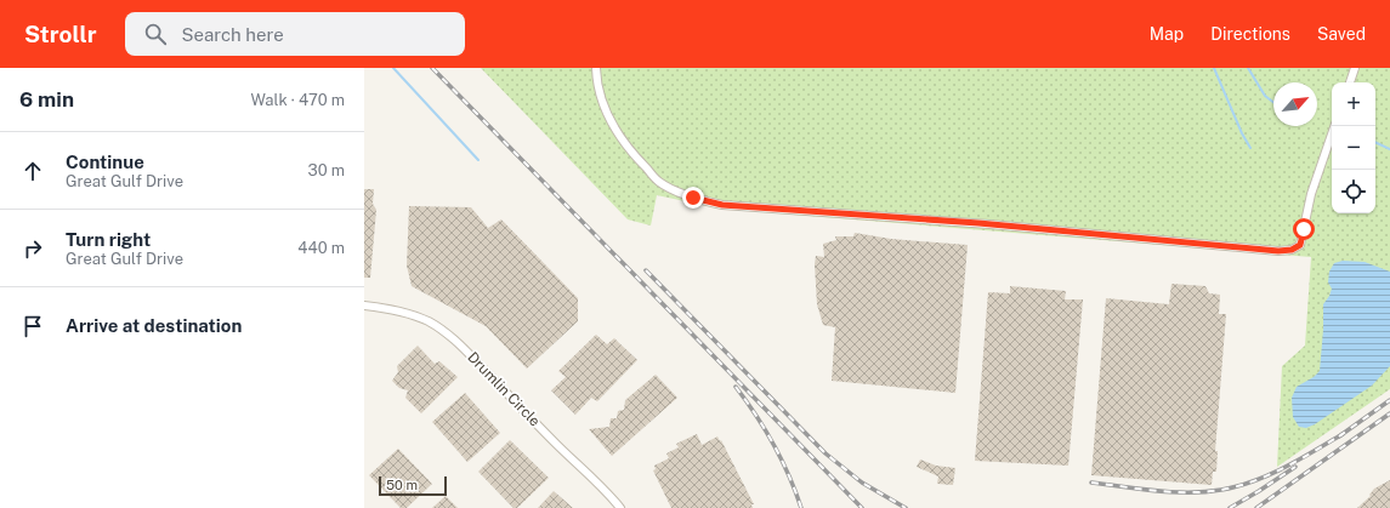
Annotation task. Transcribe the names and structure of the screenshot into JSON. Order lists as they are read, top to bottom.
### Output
{
  "streets": {
    "street": ["Drumlin Circle"]
  },
  "scale_bar": "50 m",
  "north": "top right",
  "page": {
    "header": "Strollr",
    "search": "Search here",
    "nav": ["Map", "Directions", "Saved"],
    "heading": ["6 min", "Walk · 470 m"],
    "map_buttons": ["+", "−"],
    "list": [
      ["Continue", "Great Gulf Drive", "30 m"],
      ["Turn right", "Great Gulf Drive", "440 m"],
      "Arrive at destination"
    ],
    "scale": "50 m"
  }
}
